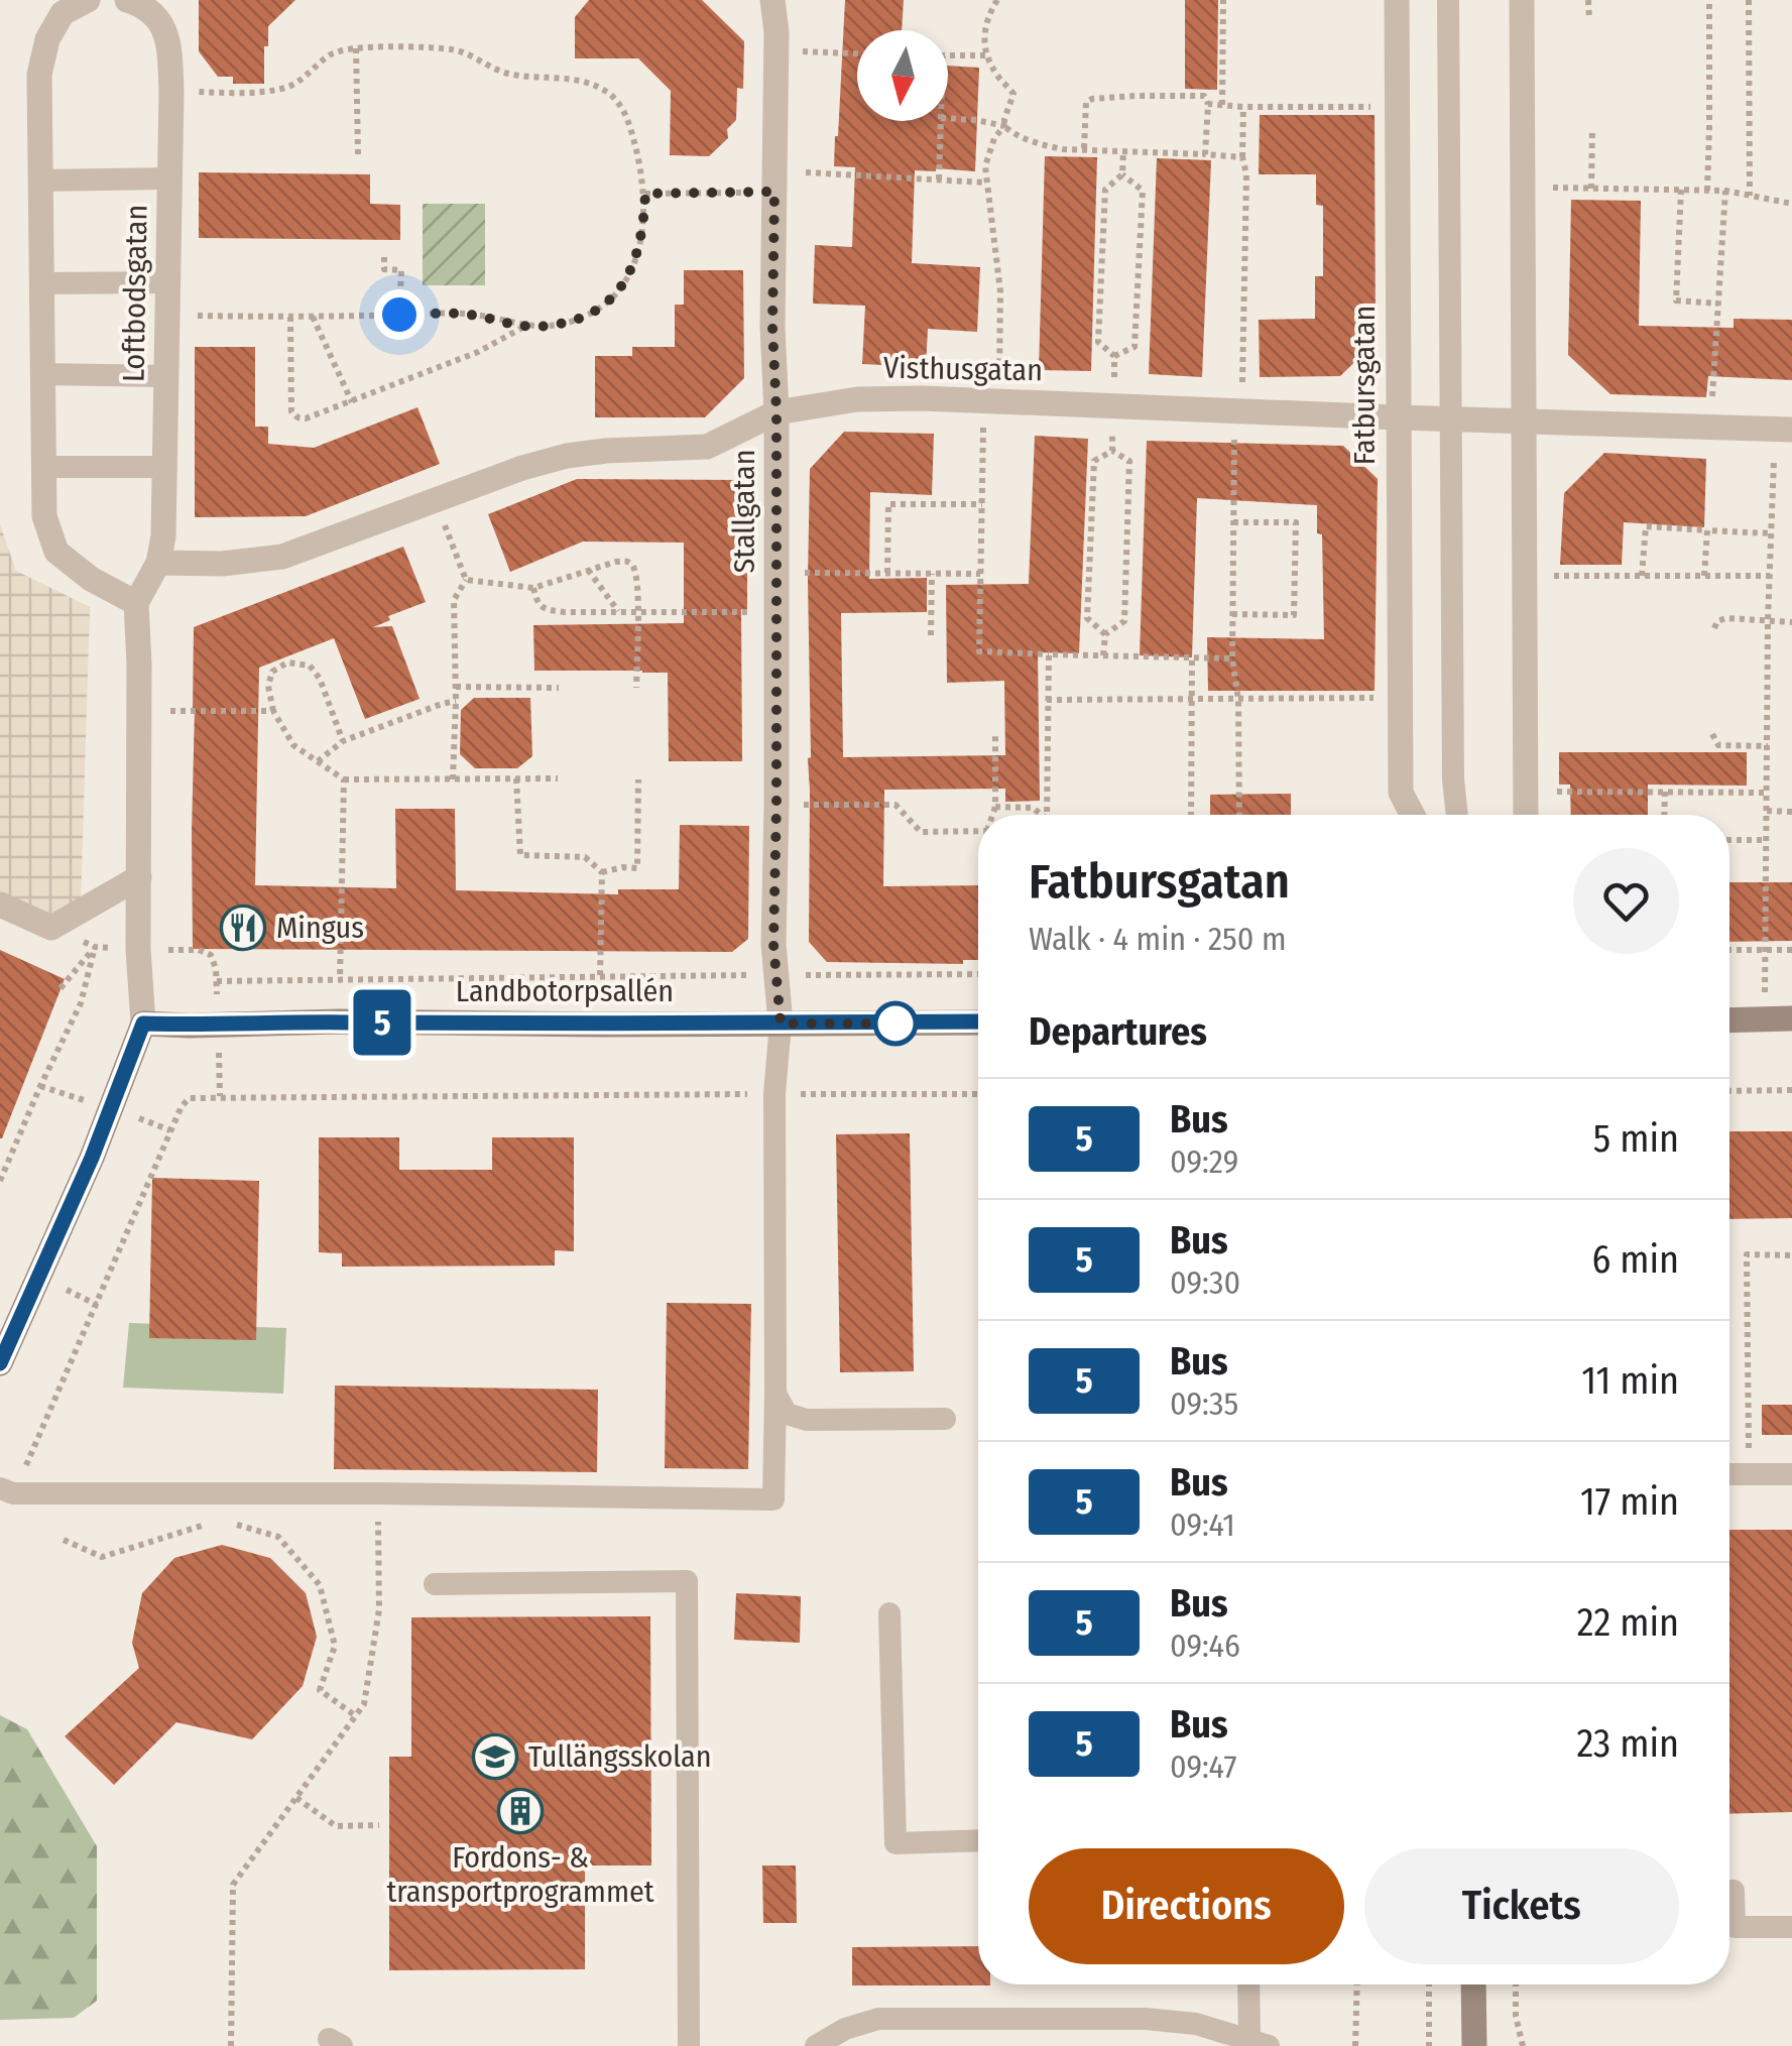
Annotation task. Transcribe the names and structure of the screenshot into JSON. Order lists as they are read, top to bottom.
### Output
{
  "streets": {
    "street": [
      "Loftbodsgatan",
      "Visthusgatan",
      "Fatbursgatan",
      "Stallgatan",
      "Landbotorpsallén"
    ]
  },
  "crossings": [
    ["Loftbodsgatan", "Visthusgatan"],
    ["Visthusgatan", "Fatbursgatan"],
    ["Visthusgatan", "Stallgatan"],
    ["Stallgatan", "Landbotorpsallén"]
  ],
  "places": {
    "restaurant": ["Mingus"],
    "school or university": ["Tullängsskolan"],
    "building": ["Fordons- & transportprogrammet"]
  },
  "lines": ["bus line 5"],
  "north": "bottom",
  "page": {
    "on_map": "5",
    "heading": [
      ["Fatbursgatan", "Walk · 4 min · 250 m"],
      "Departures"
    ],
    "list": [
      {
        "mark": "5",
        "name": "Bus",
        "note": "09:29",
        "value": "5 min"
      },
      {
        "mark": "5",
        "name": "Bus",
        "note": "09:30",
        "value": "6 min"
      },
      {
        "mark": "5",
        "name": "Bus",
        "note": "09:35",
        "value": "11 min"
      },
      {
        "mark": "5",
        "name": "Bus",
        "note": "09:41",
        "value": "17 min"
      },
      {
        "mark": "5",
        "name": "Bus",
        "note": "09:46",
        "value": "22 min"
      },
      {
        "mark": "5",
        "name": "Bus",
        "note": "09:47",
        "value": "23 min"
      }
    ],
    "buttons": ["Directions", "Tickets"]
  }
}
